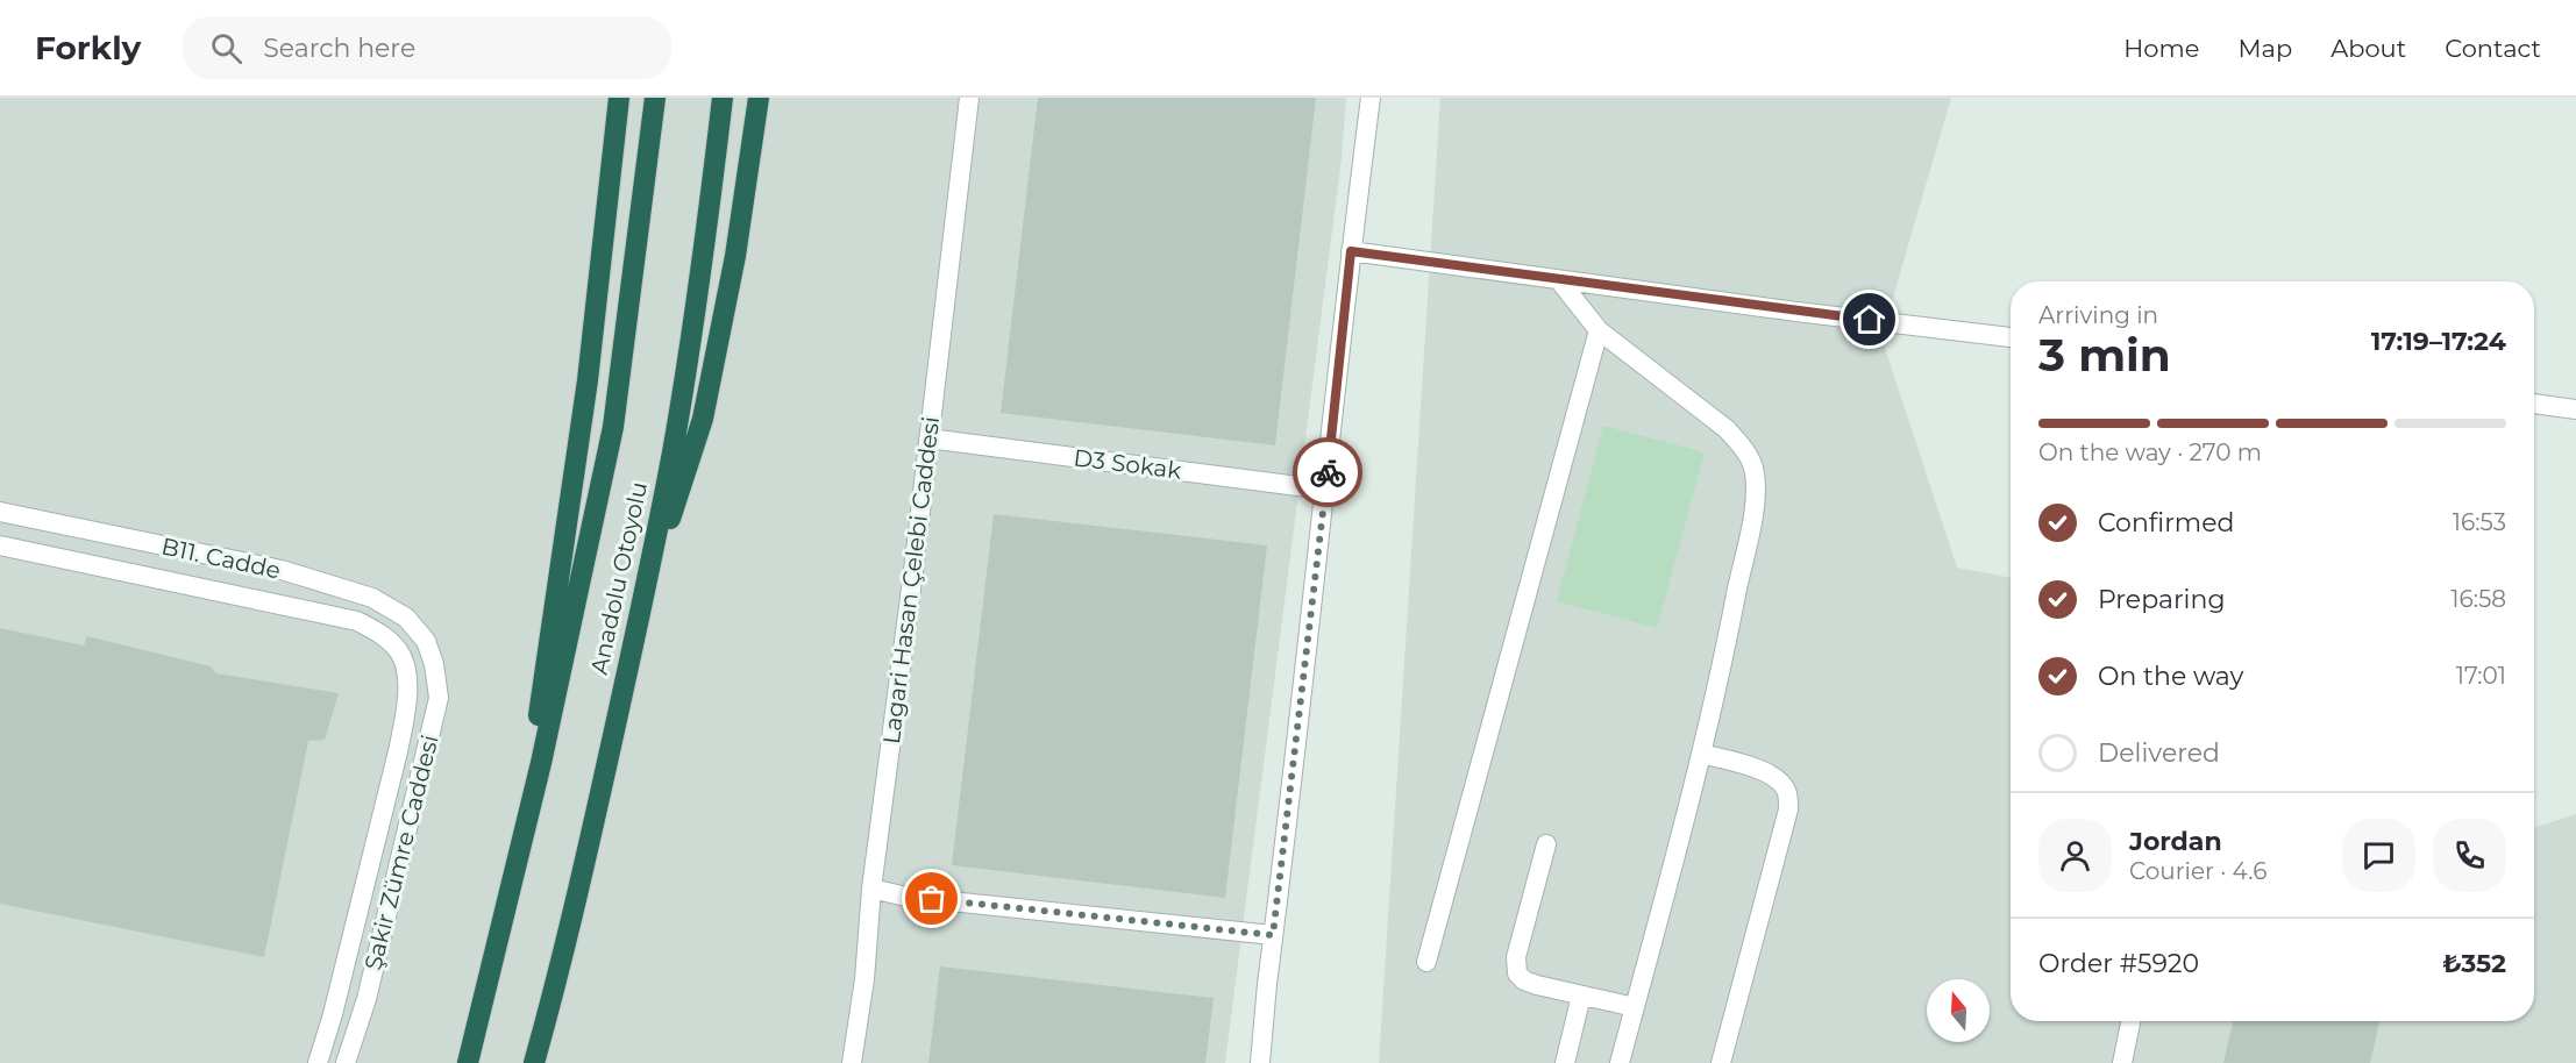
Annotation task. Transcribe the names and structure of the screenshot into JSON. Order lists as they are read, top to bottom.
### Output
{
  "streets": {
    "highway": ["Anadolu Otoyolu"],
    "street": [
      "D3 Sokak",
      "B11. Cadde",
      "Lagari Hasan Çelebi Caddesi",
      "Şakir Zümre Caddesi"
    ]
  },
  "crossings": [
    ["D3 Sokak", "Lagari Hasan Çelebi Caddesi"],
    ["B11. Cadde", "Şakir Zümre Caddesi"]
  ],
  "north": "top",
  "page": {
    "header": "Forkly",
    "search": "Search here",
    "nav": [
      "Home",
      "Map",
      "About",
      "Contact"
    ],
    "heading": ["3 min", "Arriving in", "17:19–17:24"],
    "panel": [
      "Jordan",
      "Courier · 4.6",
      "Order #5920",
      "₺352"
    ],
    "bar": "On the way · 270 m",
    "list": [
      ["Confirmed", "16:53"],
      ["Preparing", "16:58"],
      ["On the way", "17:01"],
      "Delivered"
    ]
  }
}
